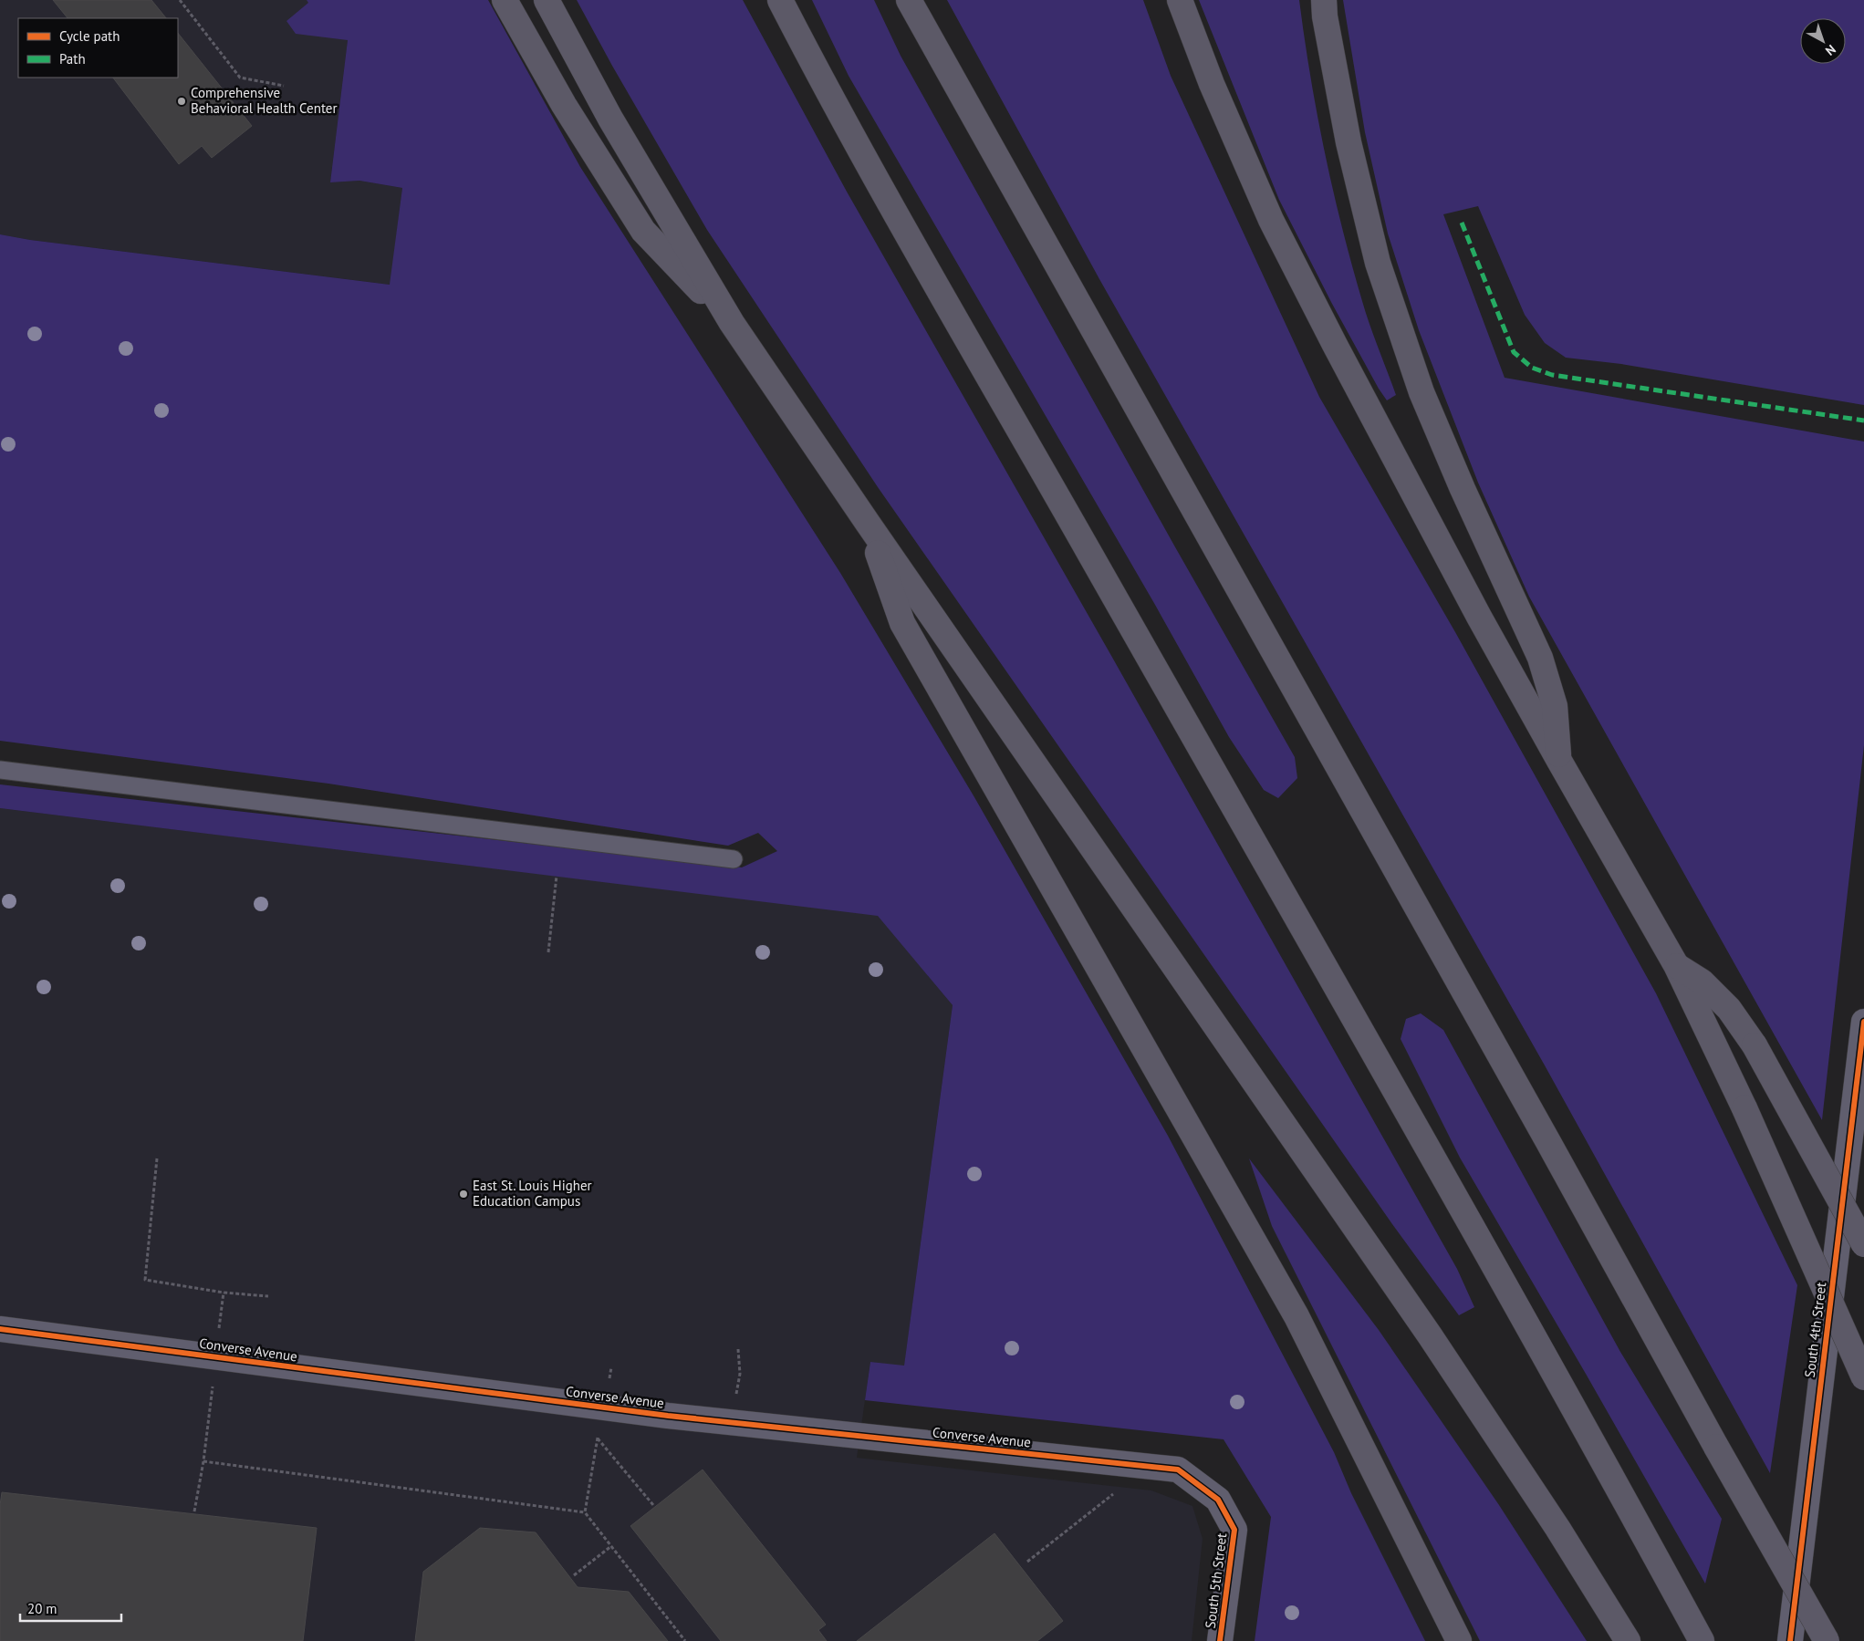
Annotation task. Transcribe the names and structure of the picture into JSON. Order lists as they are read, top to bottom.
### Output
{
  "streets": {
    "street": ["South 4th Street", "Converse Avenue", "South 5th Street"]
  },
  "crossings": [
    ["Converse Avenue", "South 5th Street"]
  ],
  "places": ["Comprehensive Behavioral Health Center", "East St. Louis Higher Education Campus"],
  "legend": ["Cycle path", "Path"],
  "scale_bar": "20 m",
  "north": "bottom right"
}
